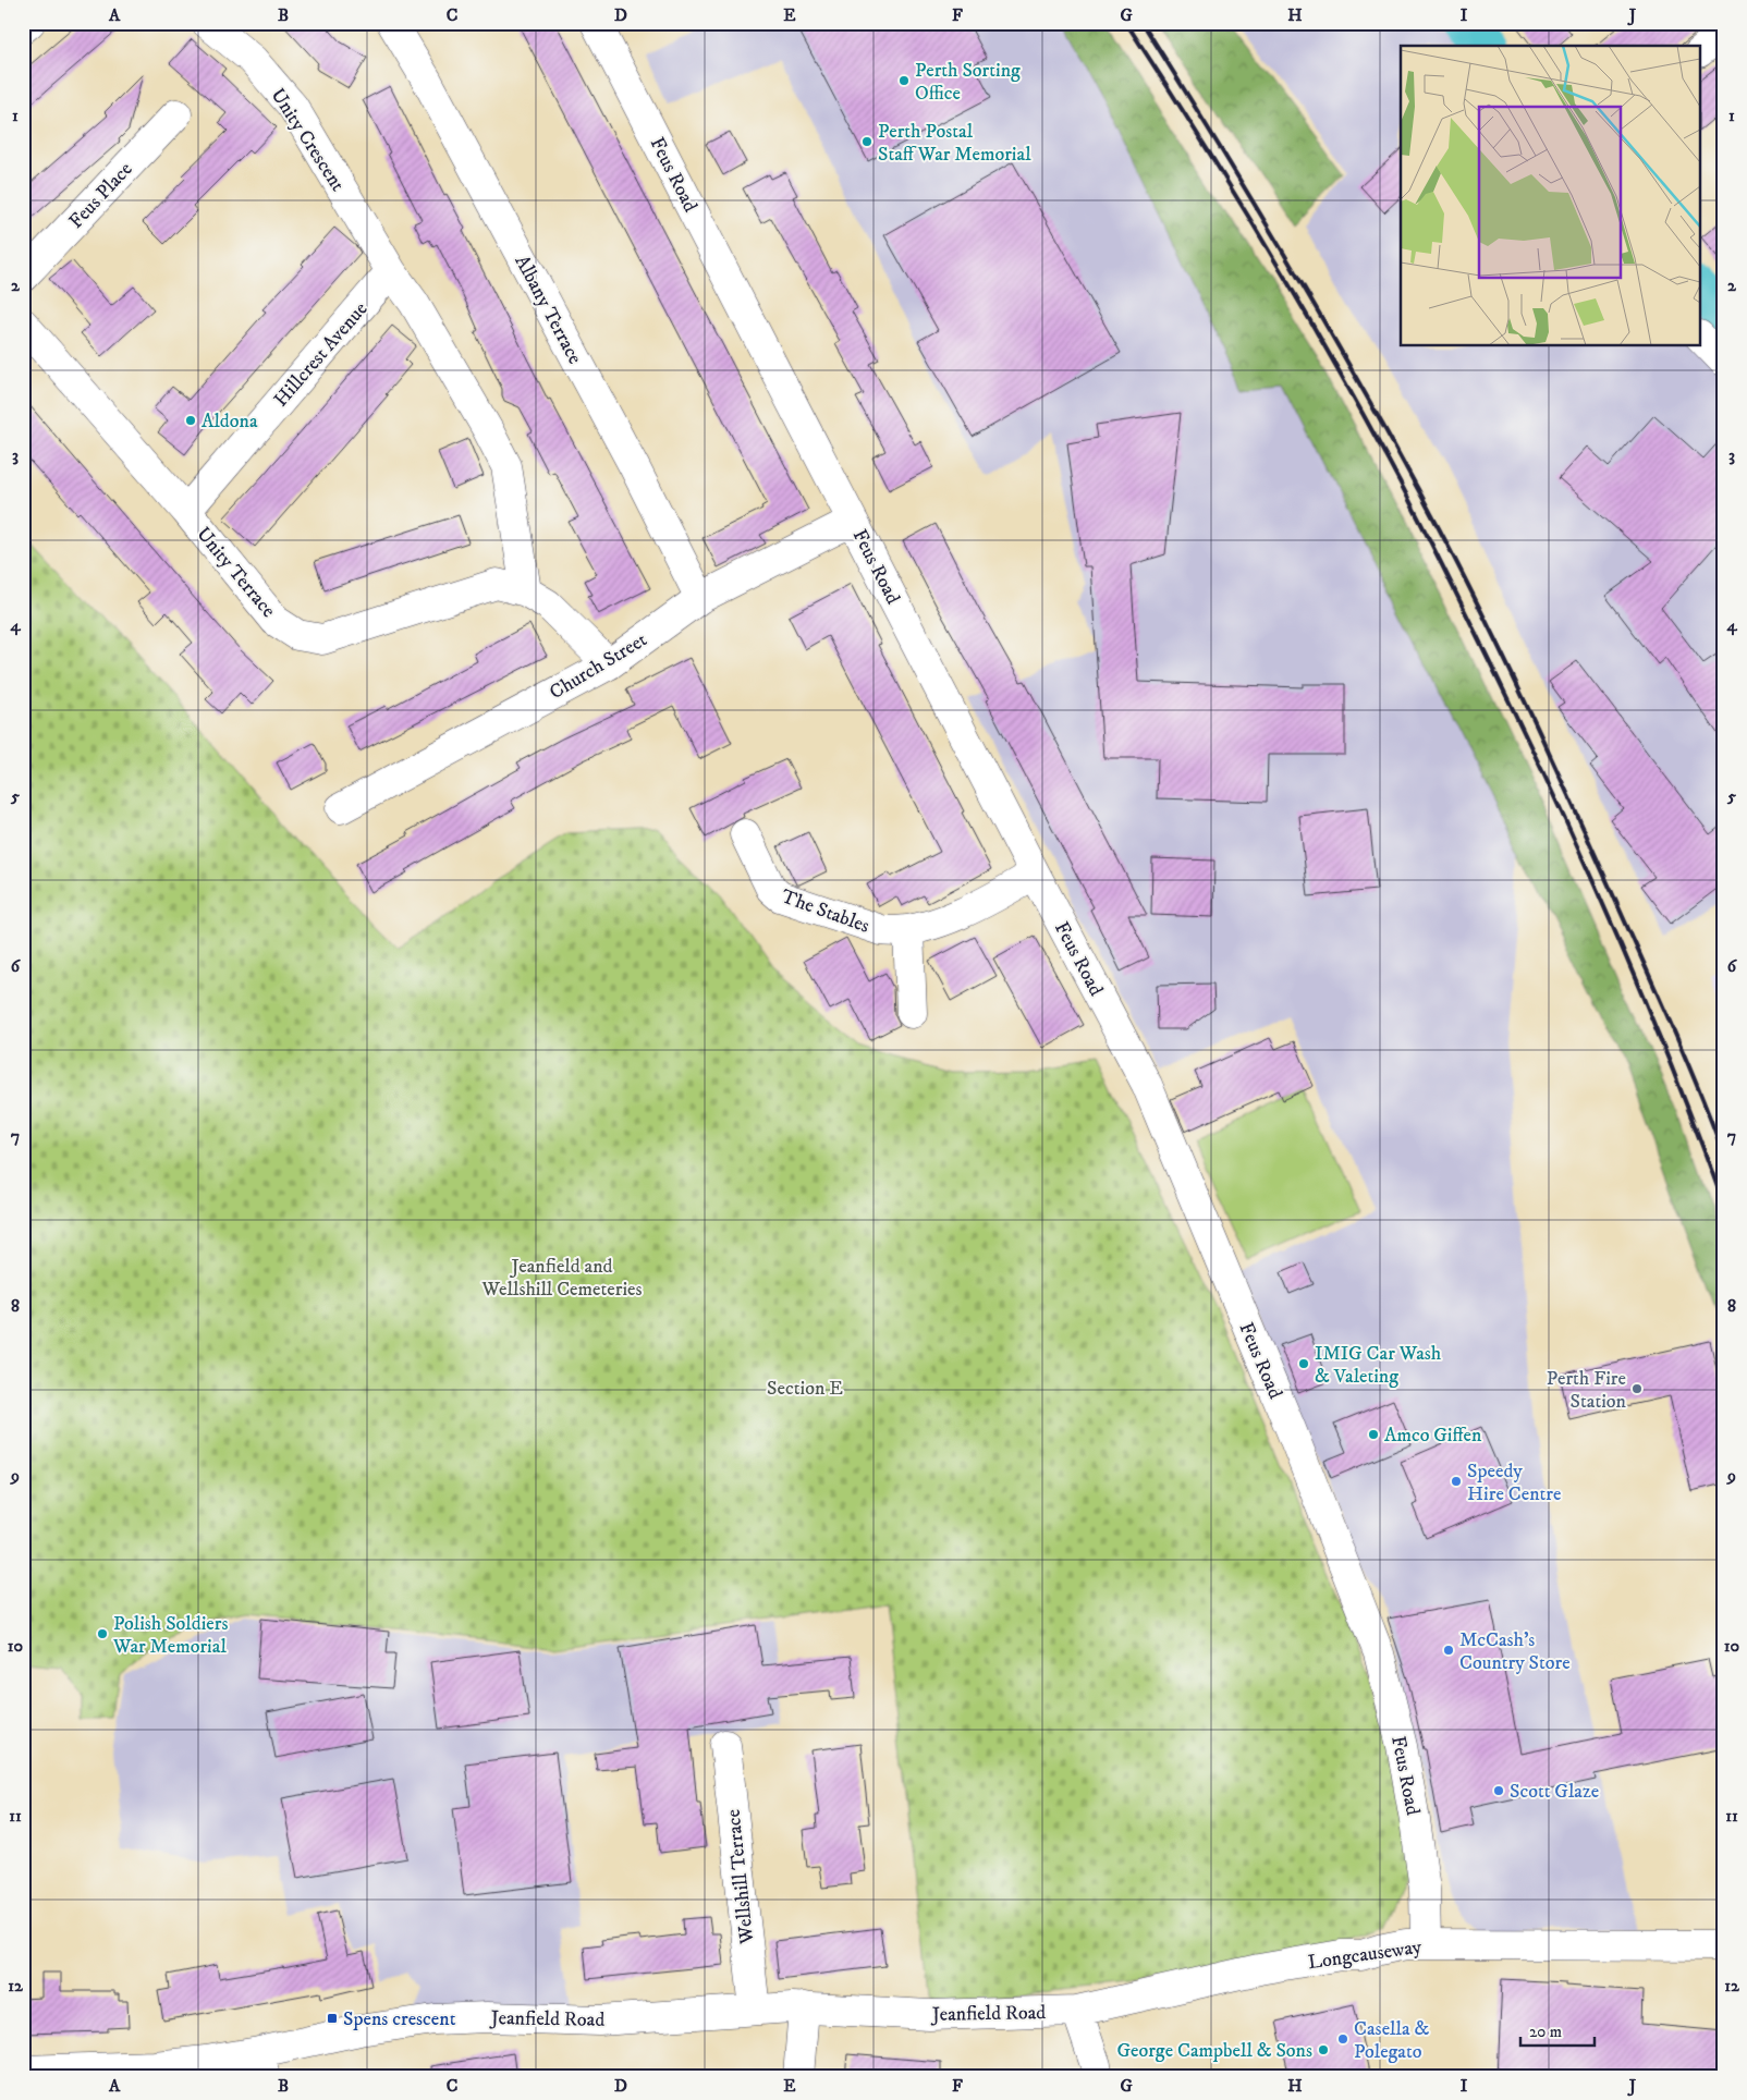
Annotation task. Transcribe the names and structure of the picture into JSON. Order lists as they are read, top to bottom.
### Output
{
  "streets": {
    "street": [
      "Unity Crescent",
      "Feus Road",
      "Feus Place",
      "Albany Terrace",
      "Hillcrest Avenue",
      "Unity Terrace",
      "Church Street",
      "The Stables",
      "Wellshill Terrace",
      "Longcauseway",
      "Jeanfield Road"
    ]
  },
  "crossings": [
    ["Unity Crescent", "Hillcrest Avenue"],
    ["Feus Road", "Church Street"],
    ["Feus Road", "The Stables"],
    ["Feus Road", "Longcauseway"],
    ["Albany Terrace", "Church Street"],
    ["Hillcrest Avenue", "Unity Terrace"],
    ["Unity Terrace", "Church Street"],
    ["Wellshill Terrace", "Jeanfield Road"],
    ["Longcauseway", "Jeanfield Road"]
  ],
  "parks": ["Jeanfield and Wellshill Cemeteries", "Section E"],
  "places": {
    "other": [
      "Perth Sorting Office",
      "Perth Postal Staff War Memorial",
      "Aldona",
      "IMIG Car Wash & Valeting",
      "Perth Fire Station",
      "Amco Giffen",
      "Speedy Hire Centre",
      "Polish Soldiers War Memorial",
      "McCash's Country Store",
      "Scott Glaze",
      "Casella & Polegato",
      "George Campbell & Sons"
    ],
    "transit": ["Spens crescent"]
  },
  "scale_bar": "20 m",
  "grid": {
    "columns": [
      "A",
      "B",
      "C",
      "D",
      "E",
      "F",
      "G",
      "H",
      "I",
      "J"
    ],
    "rows": [
      "1",
      "2",
      "3",
      "4",
      "5",
      "6",
      "7",
      "8",
      "9",
      "10",
      "11",
      "12"
    ]
  }
}
